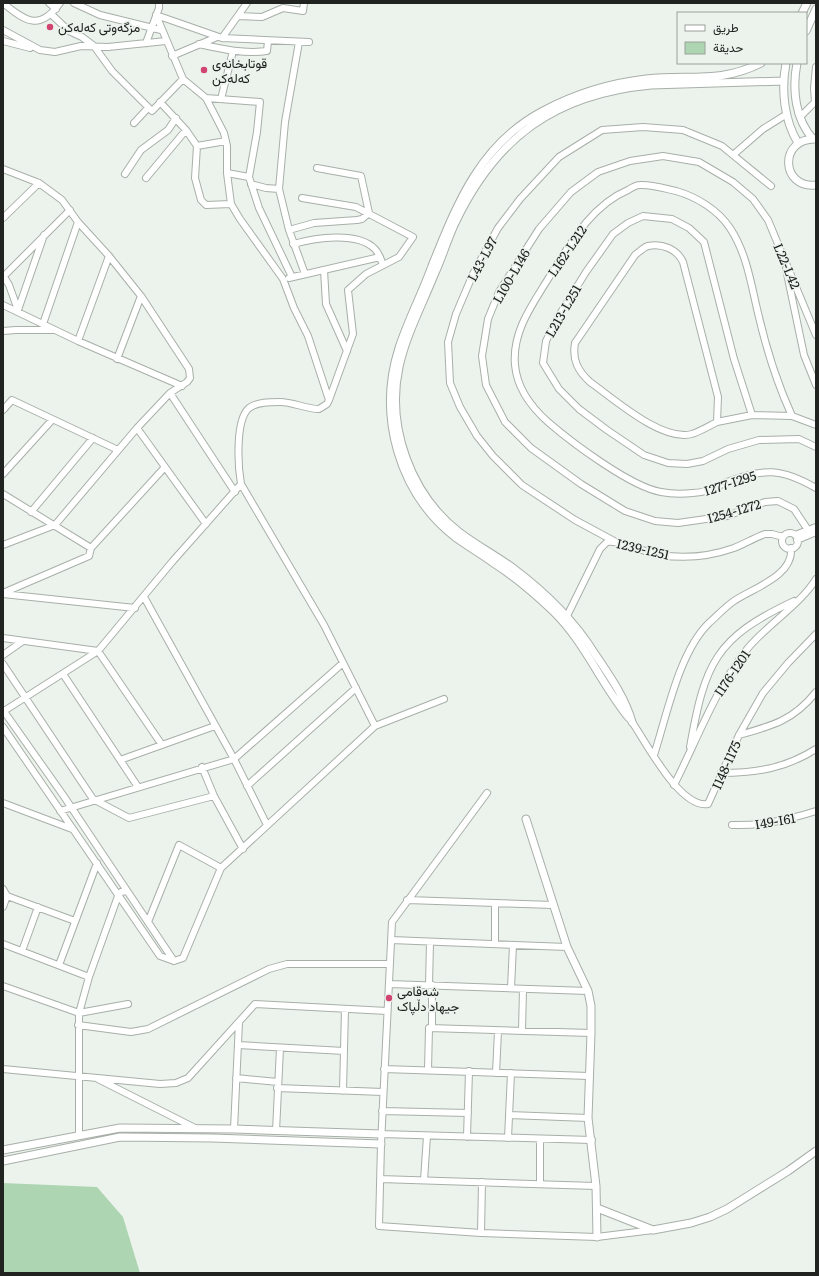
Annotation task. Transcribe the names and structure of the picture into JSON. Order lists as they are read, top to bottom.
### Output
{
  "streets": {
    "street": [
      "L162-L212",
      "L43-L97",
      "L22-L42",
      "L100-L146",
      "L213-L251",
      "I277-I295",
      "I254-I272",
      "I239-I251",
      "I176-I201",
      "I148-I175",
      "I49-I61"
    ]
  },
  "crossings": [
    ["L162-L212", "I277-I295"],
    ["L43-L97", "I239-I251"],
    ["L22-L42", "L100-L146"],
    ["L100-L146", "I254-I272"],
    ["I176-I201", "I148-I175"]
  ],
  "places": ["مزگەوتی کەلەکن", "قوتابخانەی کەلەکن", "شەقامی جیهاد دڵپاک"],
  "legend": ["طريق", "حديقة"]
}
